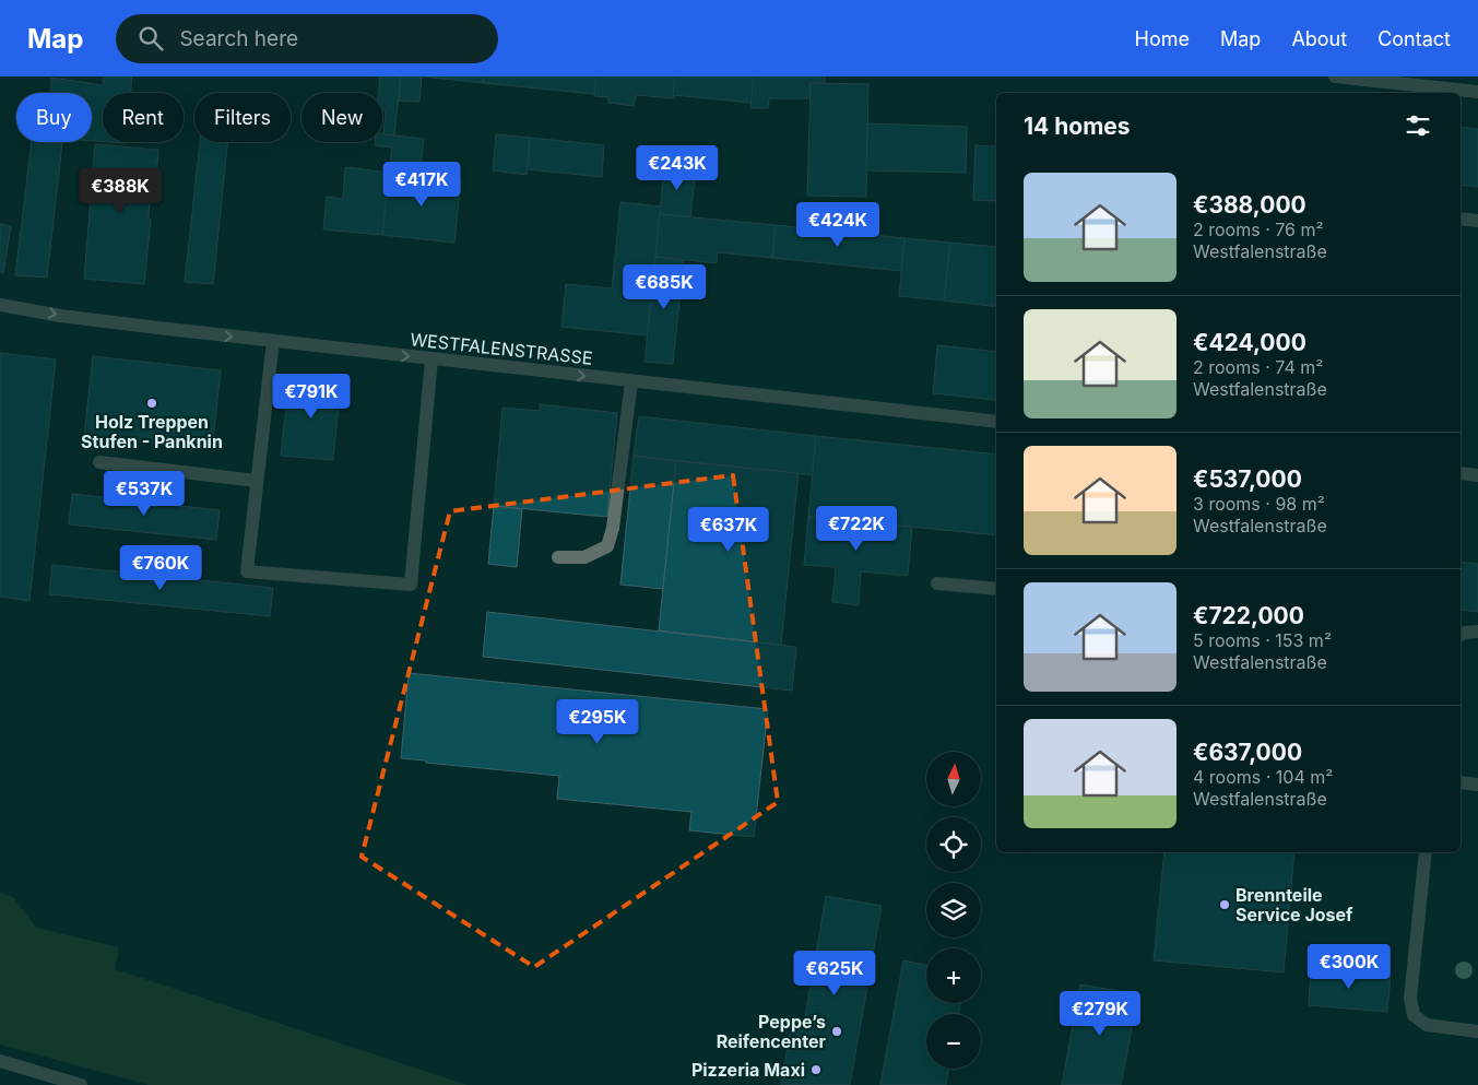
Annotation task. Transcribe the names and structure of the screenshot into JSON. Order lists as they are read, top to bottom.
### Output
{
  "streets": {
    "street": ["WESTFALENSTRASSE"]
  },
  "one_way": ["WESTFALENSTRASSE"],
  "places": [
    "Holz Treppen Stufen - Panknin",
    "Brennteile Service Josef",
    "Peppe’s Reifencenter",
    "Pizzeria Maxi"
  ],
  "north": "top",
  "page": {
    "header": "Map",
    "search": "Search here",
    "nav": [
      "Home",
      "Map",
      "About",
      "Contact"
    ],
    "chip": [
      "Buy",
      "Rent",
      "Filters",
      "New"
    ],
    "heading": "14 homes",
    "price": [
      "€243K",
      "€417K",
      "€388K",
      "€424K",
      "€685K",
      "€791K",
      "€537K",
      "€722K",
      "€637K",
      "€760K",
      "€295K",
      "€300K",
      "€625K",
      "€279K"
    ],
    "list": [
      {
        "name": "€388,000",
        "note": "2 rooms · 76 m² · Westfalenstraße"
      },
      {
        "name": "€424,000",
        "note": "2 rooms · 74 m² · Westfalenstraße"
      },
      {
        "name": "€537,000",
        "note": "3 rooms · 98 m² · Westfalenstraße"
      },
      {
        "name": "€722,000",
        "note": "5 rooms · 153 m² · Westfalenstraße"
      },
      {
        "name": "€637,000",
        "note": "4 rooms · 104 m² · Westfalenstraße"
      }
    ],
    "map_buttons": ["+", "−"]
  }
}
